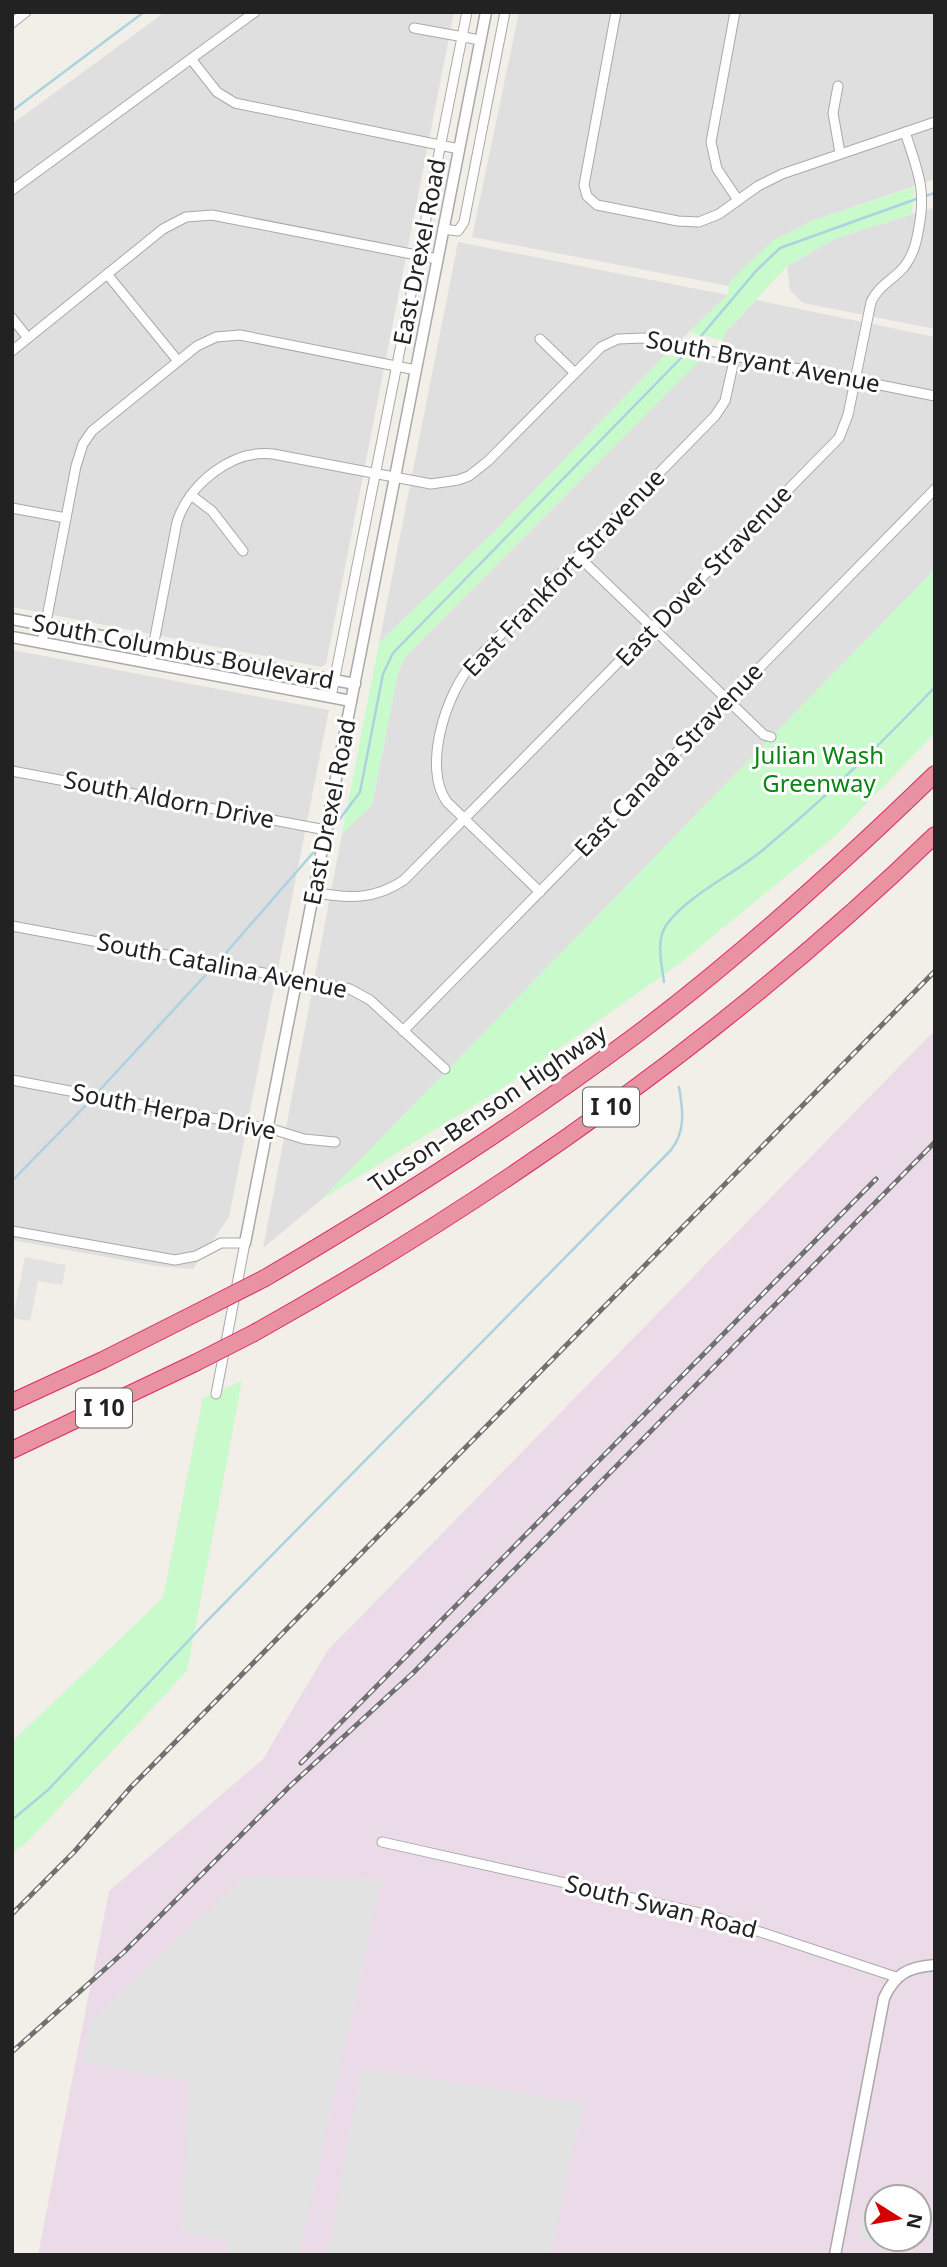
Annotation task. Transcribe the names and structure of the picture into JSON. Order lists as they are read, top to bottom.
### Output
{
  "streets": {
    "highway": ["I 10", "Tucson–Benson Highway"],
    "street": [
      "East Drexel Road",
      "South Bryant Avenue",
      "East Frankfort Stravenue",
      "East Dover Stravenue",
      "South Columbus Boulevard",
      "East Canada Stravenue",
      "South Aldorn Drive",
      "South Catalina Avenue",
      "South Herpa Drive",
      "South Swan Road"
    ]
  },
  "crossings": [
    ["East Drexel Road", "South Bryant Avenue"],
    ["East Drexel Road", "East Dover Stravenue"],
    ["East Drexel Road", "South Columbus Boulevard"],
    ["East Drexel Road", "South Aldorn Drive"],
    ["East Drexel Road", "South Catalina Avenue"],
    ["East Drexel Road", "South Herpa Drive"],
    ["South Bryant Avenue", "East Frankfort Stravenue"],
    ["South Bryant Avenue", "East Dover Stravenue"],
    ["East Frankfort Stravenue", "East Dover Stravenue"],
    ["East Frankfort Stravenue", "East Canada Stravenue"],
    ["East Canada Stravenue", "South Catalina Avenue"]
  ],
  "parks": ["Julian Wash Greenway"],
  "north": "right"
}
